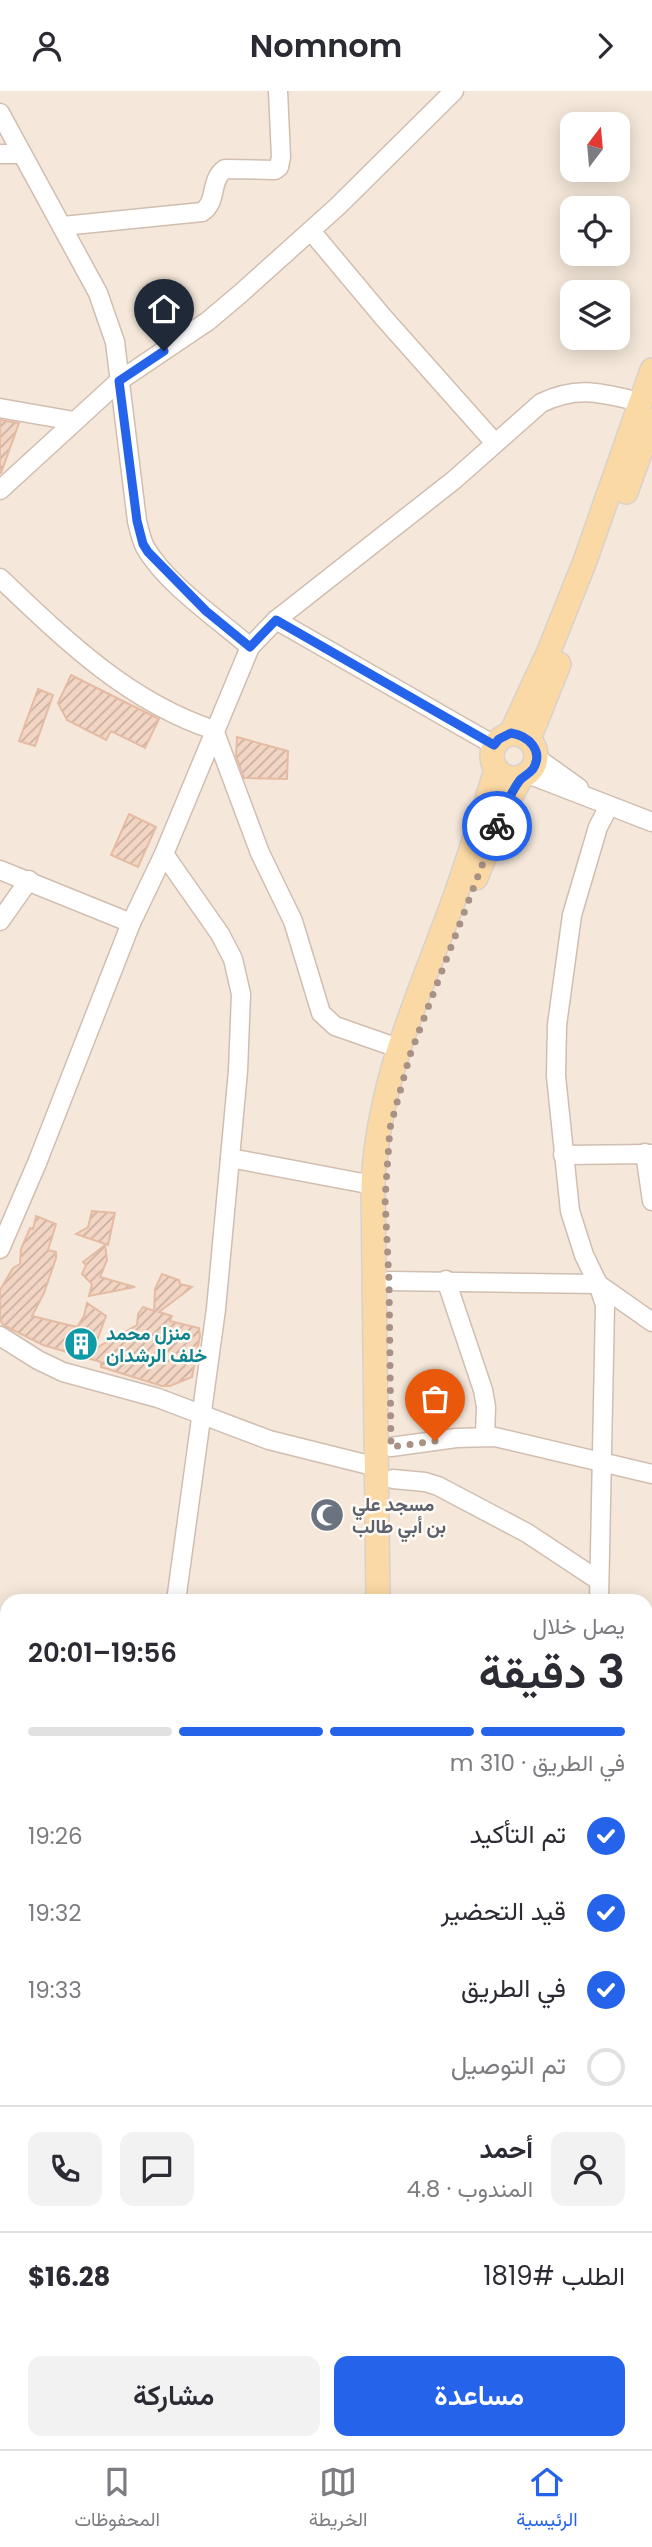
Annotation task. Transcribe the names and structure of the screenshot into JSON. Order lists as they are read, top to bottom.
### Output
{
  "places": {
    "building": ["منزل محمد خلف الرشدان"],
    "mosque": ["مسجد علي بن أبي طالب"]
  },
  "north": "top",
  "page": {
    "header": "Nomnom",
    "heading": ["3 دقيقة", "يصل خلال", "19:56–20:01"],
    "panel": [
      "أحمد",
      "المندوب · 4.8",
      "الطلب #1819",
      "$16.28"
    ],
    "bar": "في الطريق · 310 m",
    "list": [
      ["تم التأكيد", "19:26"],
      ["قيد التحضير", "19:32"],
      ["في الطريق", "19:33"],
      "تم التوصيل"
    ],
    "buttons": ["مساعدة", "مشاركة"],
    "tabs": ["الرئيسية", "الخريطة", "المحفوظات"]
  }
}
